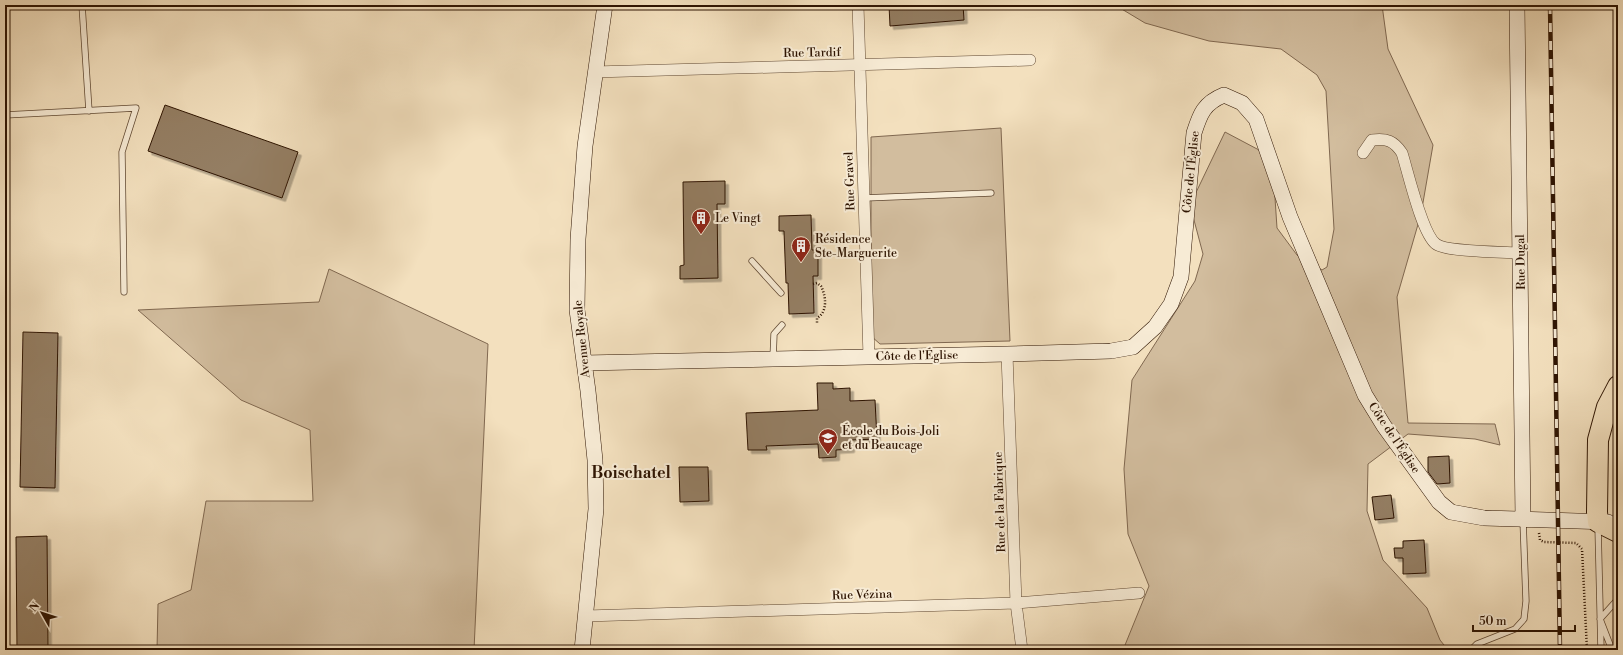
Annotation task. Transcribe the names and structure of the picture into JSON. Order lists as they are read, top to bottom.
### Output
{
  "streets": {
    "street": [
      "Rue Tardif",
      "Côte de l'Église",
      "Rue Gravel",
      "Rue Dugal",
      "Avenue Royale",
      "Rue de la Fabrique",
      "Rue Vézina"
    ]
  },
  "crossings": [
    ["Rue Tardif", "Rue Gravel"],
    ["Rue Tardif", "Avenue Royale"],
    ["Côte de l'Église", "Rue Gravel"],
    ["Côte de l'Église", "Rue Dugal"],
    ["Côte de l'Église", "Avenue Royale"],
    ["Côte de l'Église", "Rue de la Fabrique"],
    ["Avenue Royale", "Rue Vézina"],
    ["Rue de la Fabrique", "Rue Vézina"]
  ],
  "districts": ["Boischatel"],
  "places": {
    "building": ["Le Vingt", "Résidence Ste-Marguerite"],
    "school or university": ["École du Bois-Joli et du Beaucage"]
  },
  "scale_bar": "50 m",
  "north": "top left"
}
